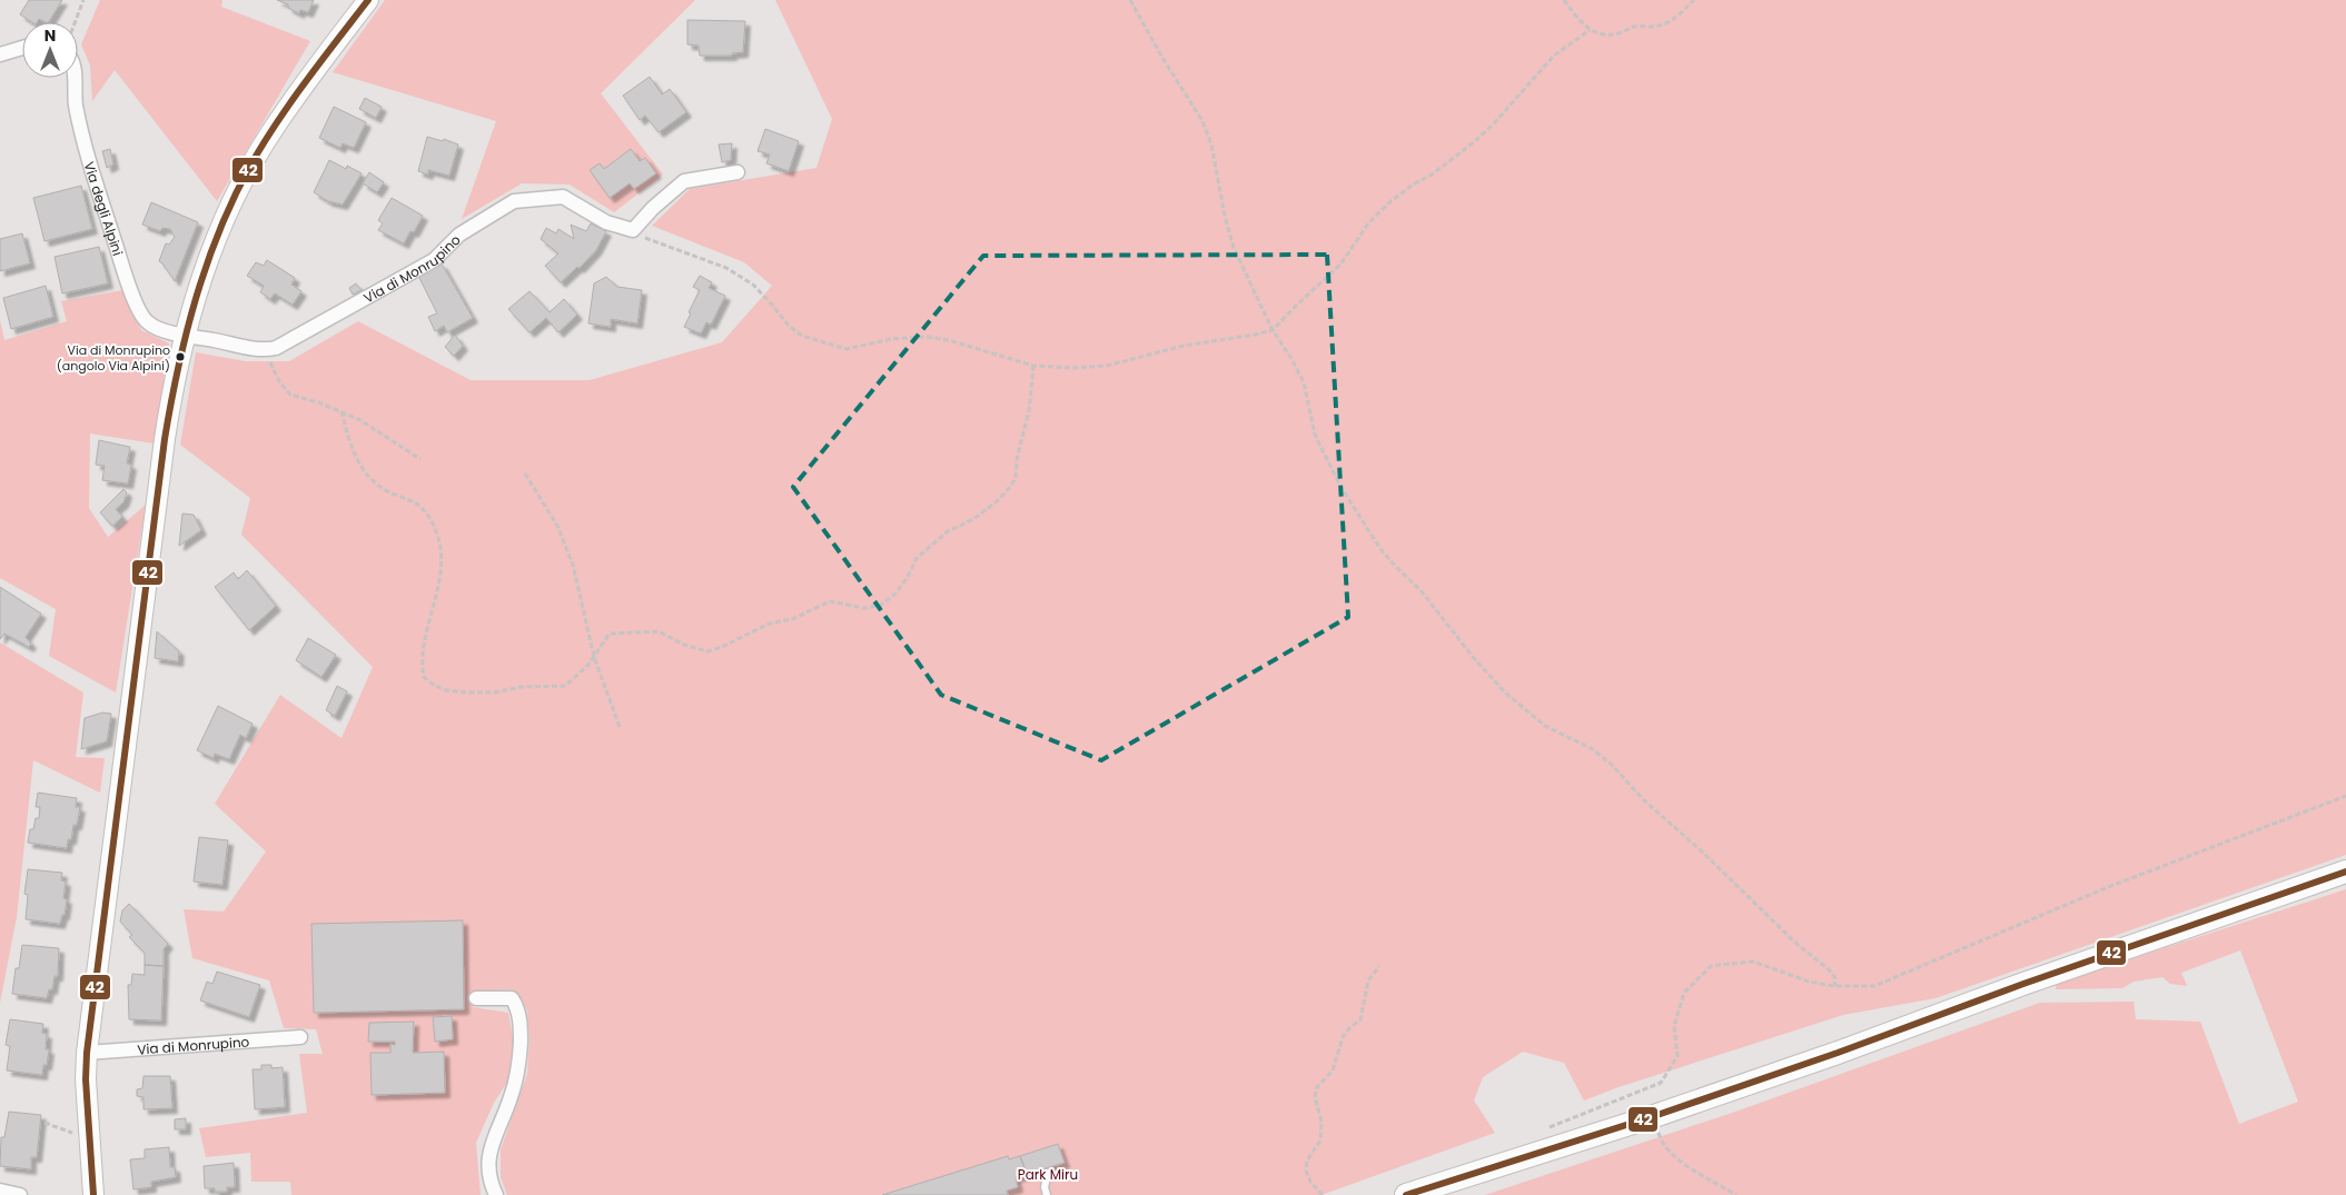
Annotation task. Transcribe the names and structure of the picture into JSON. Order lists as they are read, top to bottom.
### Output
{
  "streets": {
    "street": ["Via degli Alpini", "Via di Monrupino"]
  },
  "parks": ["Park Miru"],
  "places": ["Via di Monrupino (angolo Via Alpini)"],
  "lines": ["transit line 42"],
  "north": "top"
}
